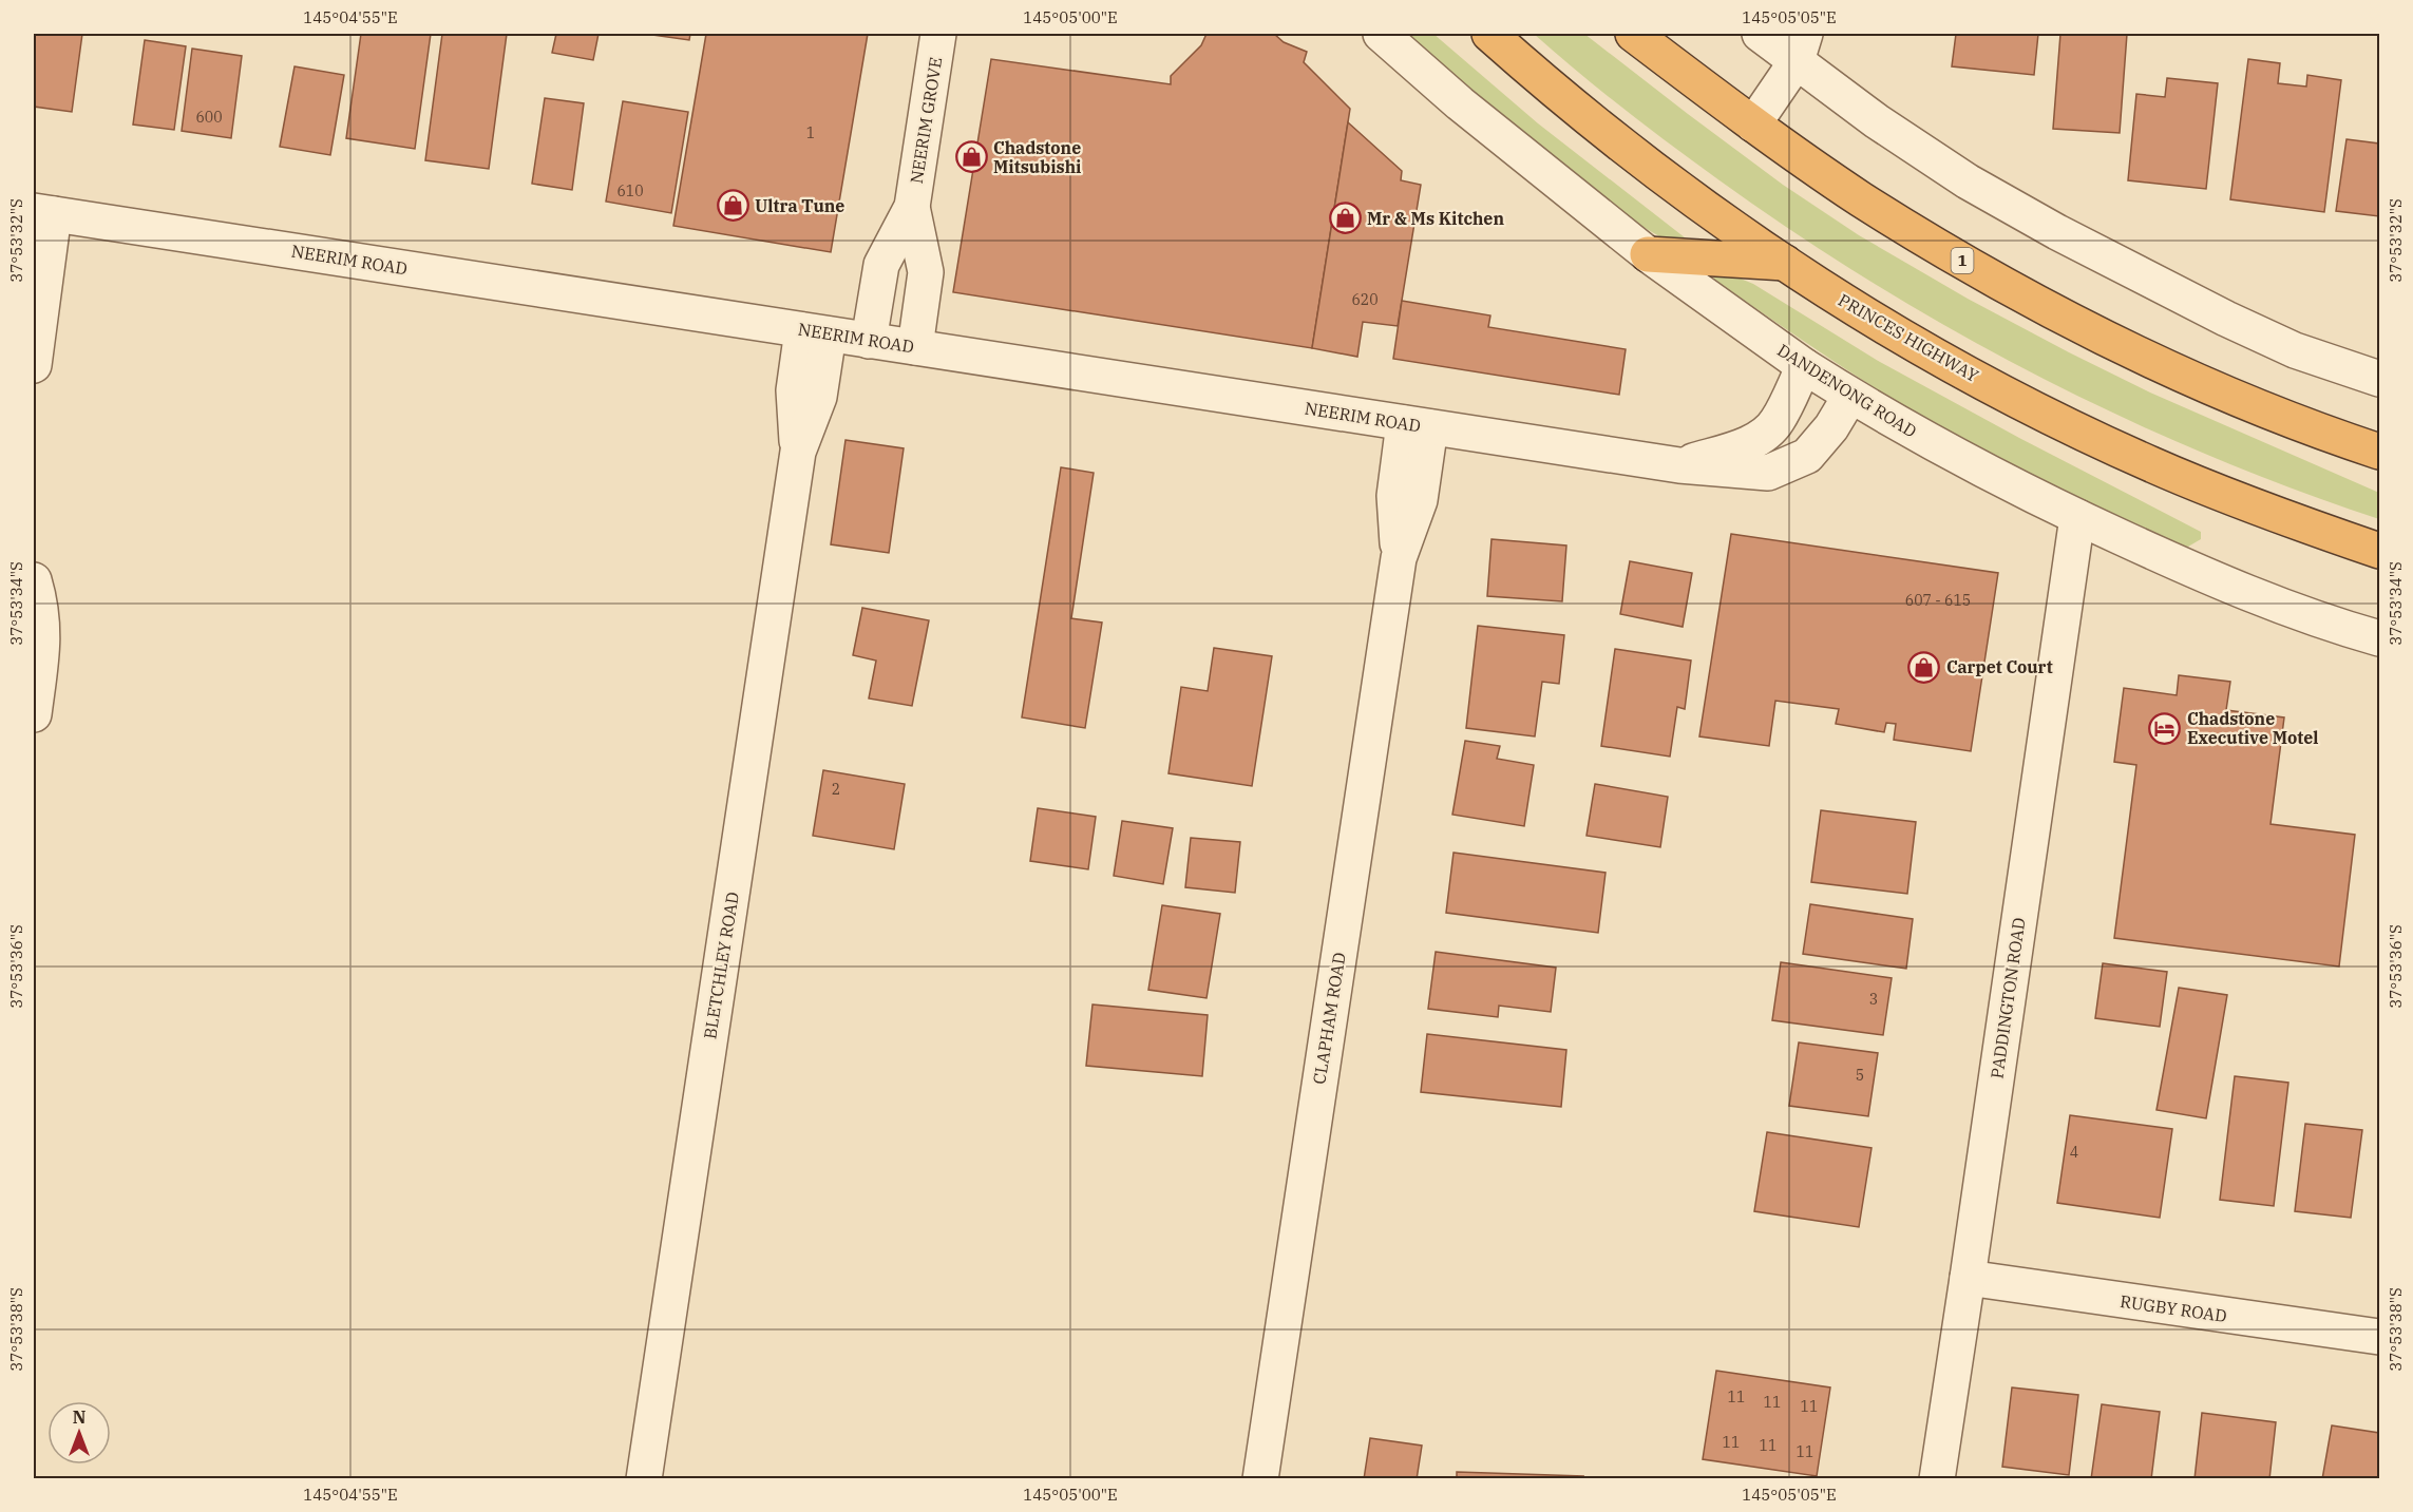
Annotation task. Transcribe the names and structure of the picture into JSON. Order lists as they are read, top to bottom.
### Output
{
  "streets": {
    "highway": ["1", "PRINCES HIGHWAY"],
    "street": [
      "NEERIM GROVE",
      "NEERIM ROAD",
      "DANDENONG ROAD",
      "BLETCHLEY ROAD",
      "PADDINGTON ROAD",
      "CLAPHAM ROAD",
      "RUGBY ROAD"
    ]
  },
  "crossings": [
    ["NEERIM GROVE", "NEERIM ROAD"],
    ["NEERIM ROAD", "DANDENONG ROAD"],
    ["NEERIM ROAD", "BLETCHLEY ROAD"],
    ["NEERIM ROAD", "CLAPHAM ROAD"],
    ["DANDENONG ROAD", "PADDINGTON ROAD"],
    ["PADDINGTON ROAD", "RUGBY ROAD"]
  ],
  "places": {
    "shop": [
      "Chadstone Mitsubishi",
      "Ultra Tune",
      "Mr & Ms Kitchen",
      "Carpet Court"
    ],
    "hotel": ["Chadstone Executive Motel"]
  },
  "house_numbers": [
    "600",
    "1",
    "610",
    "620",
    "607 - 615",
    "2",
    "3",
    "5",
    "4",
    "11",
    "11",
    "11",
    "11",
    "11",
    "11"
  ],
  "north": "top",
  "coordinates": [
    "145°04'55\"E",
    "145°05'00\"E",
    "145°05'05\"E",
    "37°53'32\"S",
    "37°53'34\"S",
    "37°53'36\"S",
    "37°53'38\"S"
  ]
}
